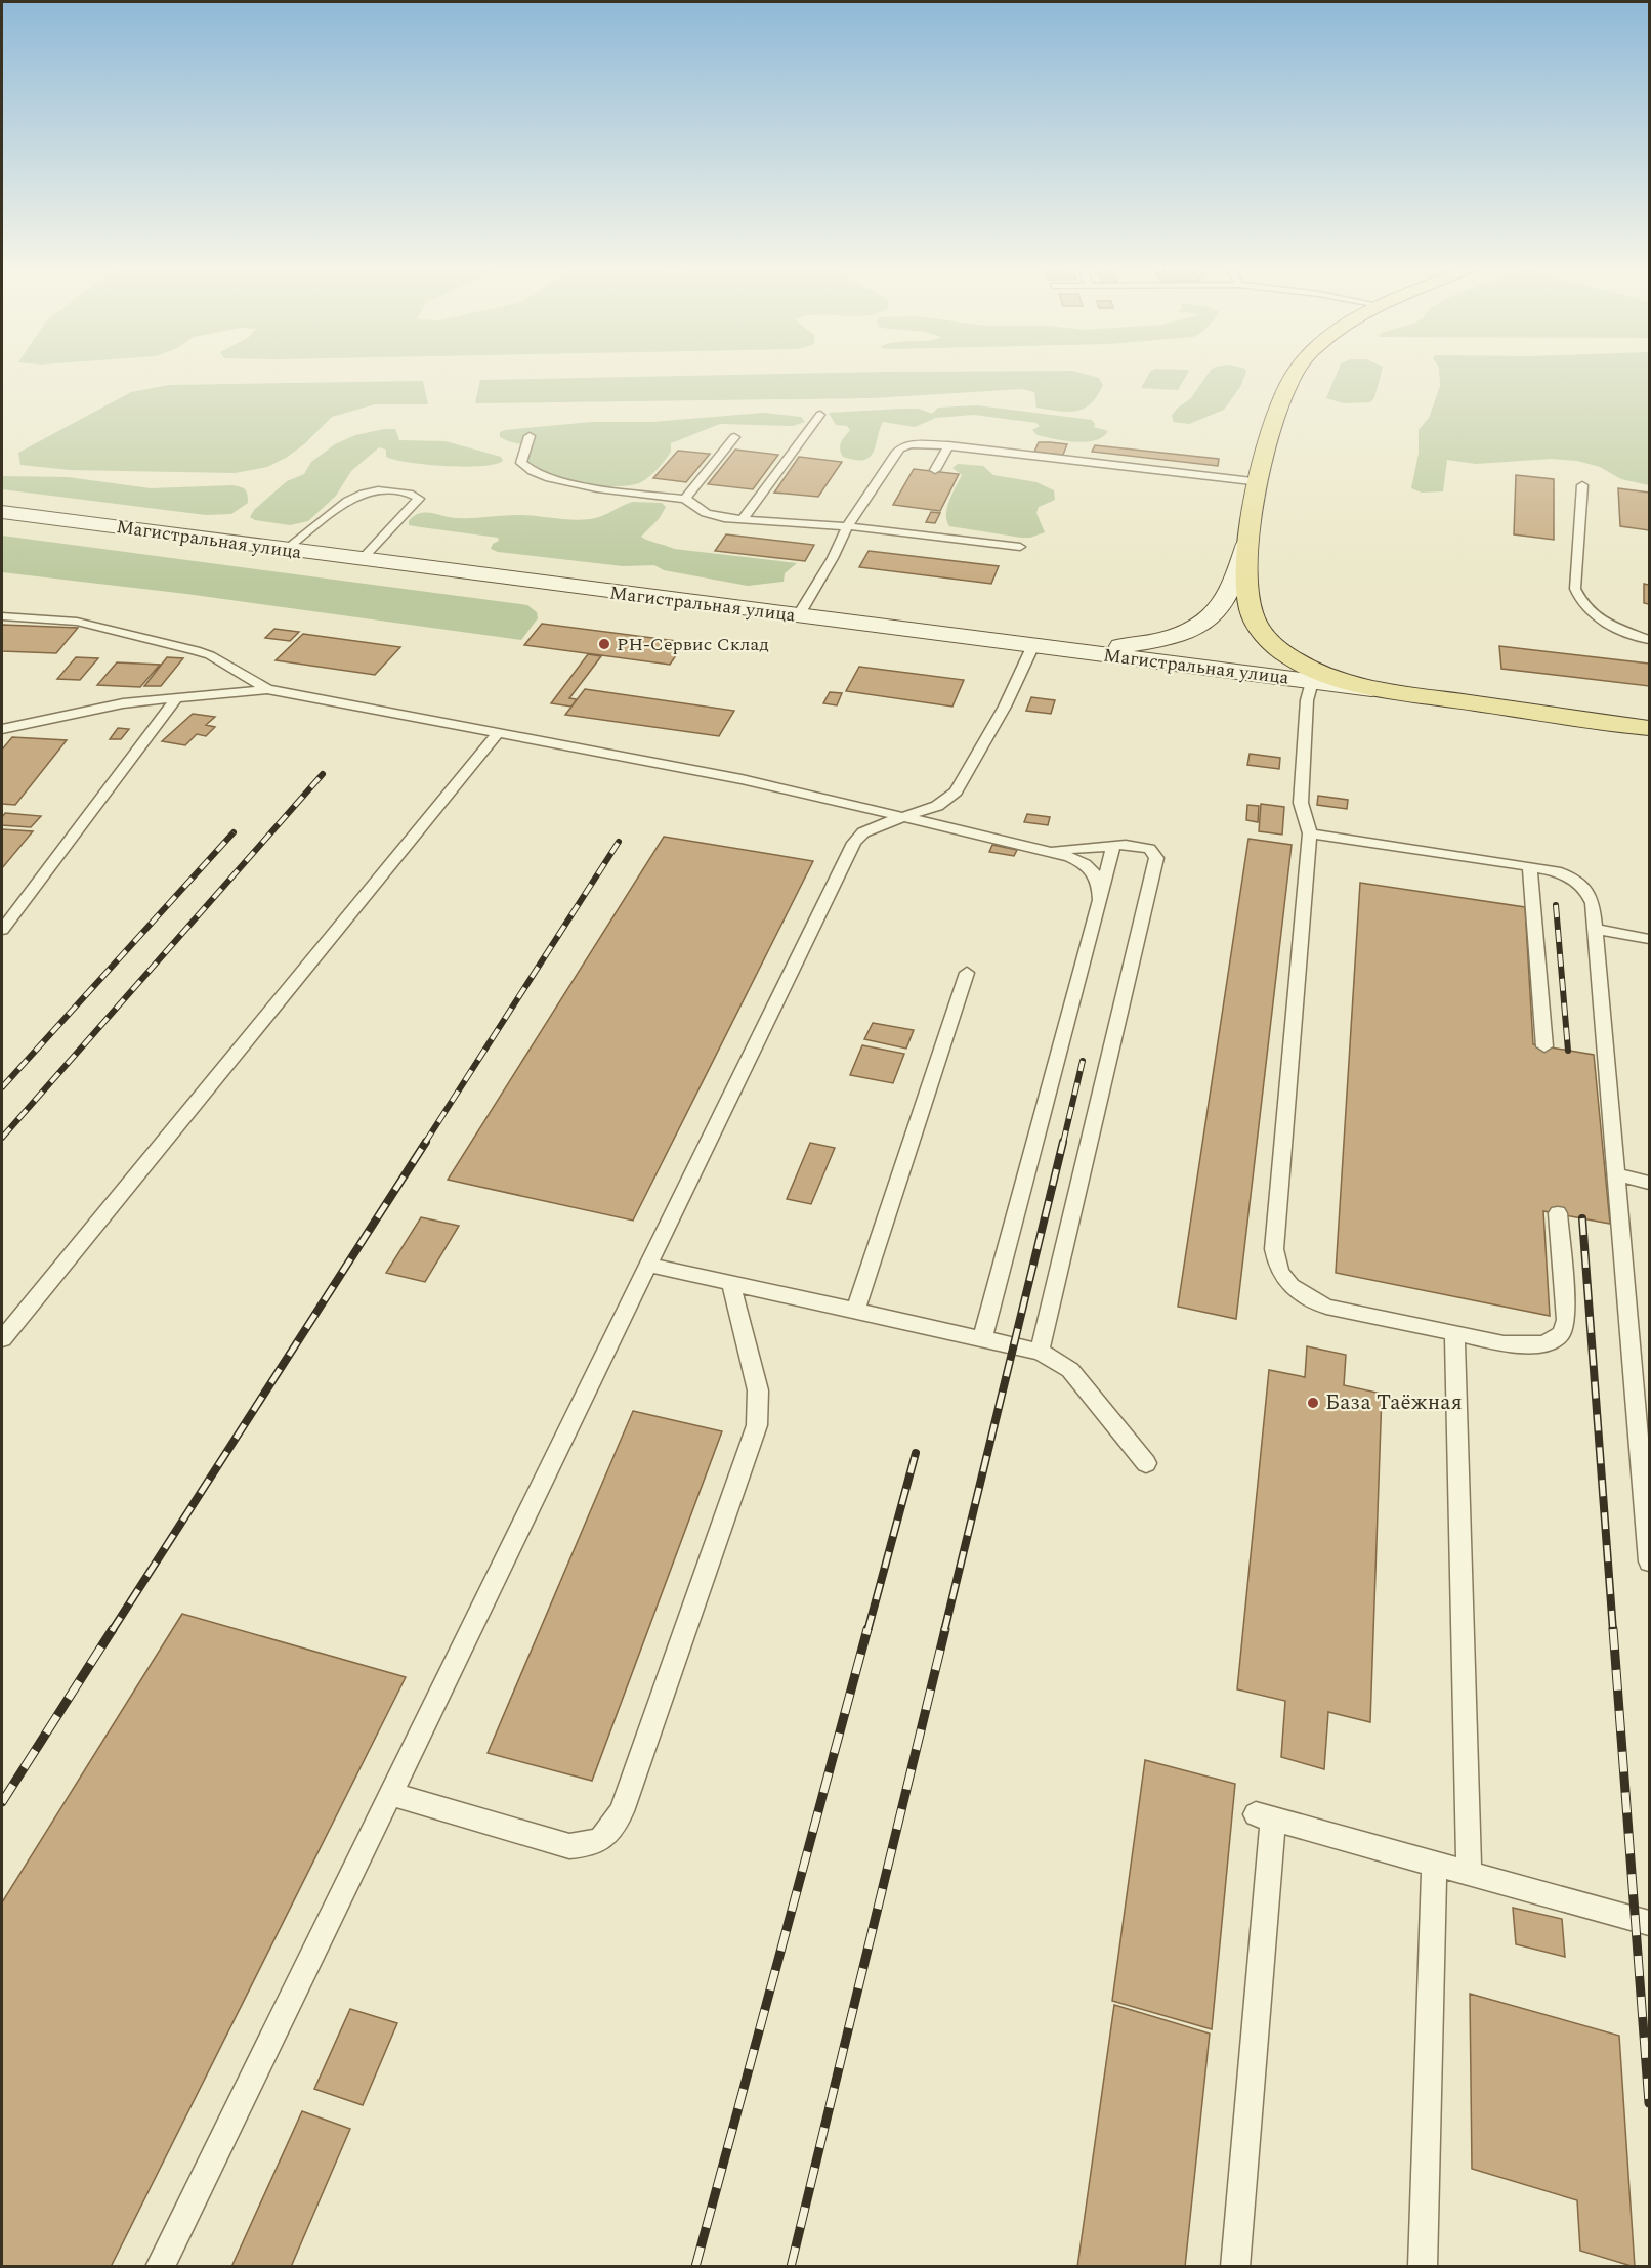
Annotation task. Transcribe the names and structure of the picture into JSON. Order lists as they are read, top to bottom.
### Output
{
  "streets": {
    "main road": ["Магистральная улица"]
  },
  "places": ["РН-Сервис Cклад", "База Таёжная"]
}
